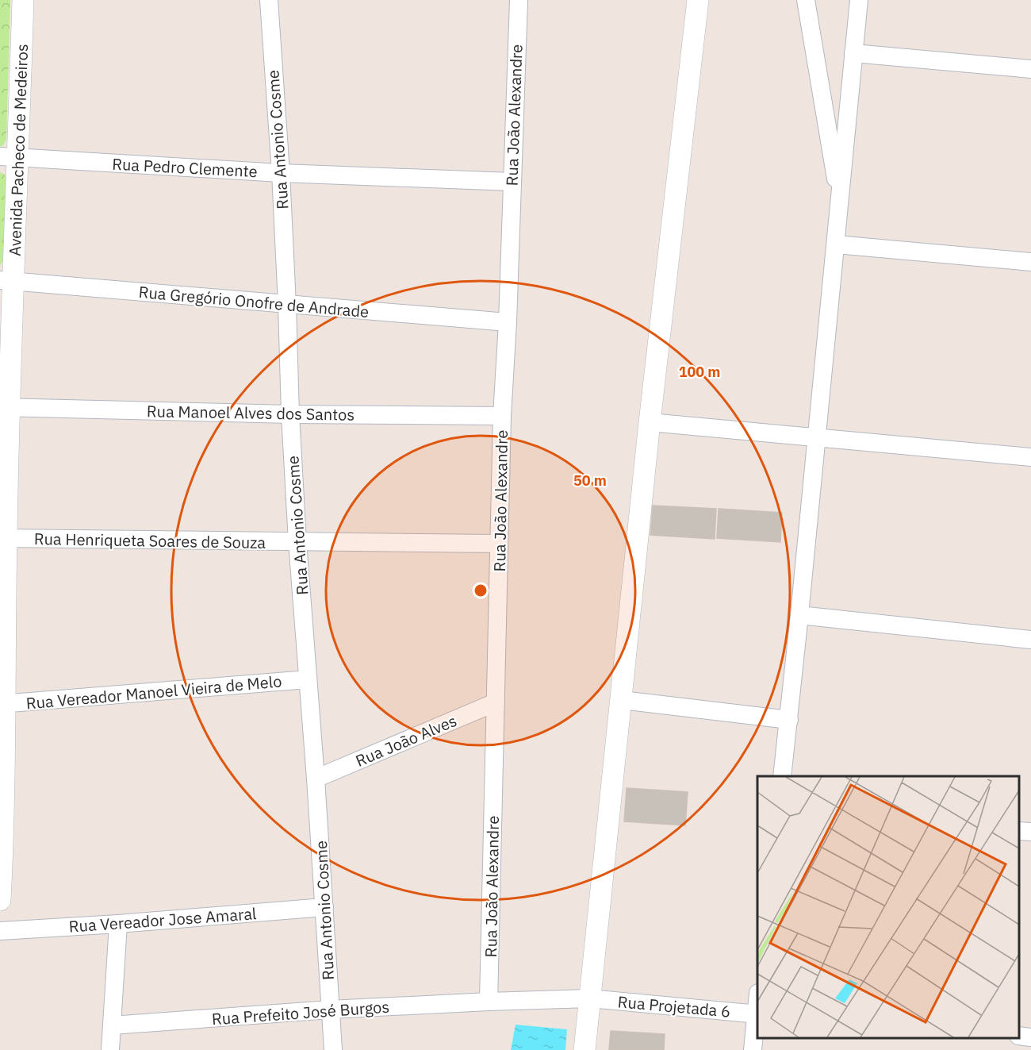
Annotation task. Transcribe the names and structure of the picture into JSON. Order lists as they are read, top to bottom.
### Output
{
  "streets": {
    "street": [
      "Rua João Alexandre",
      "Rua Antonio Cosme",
      "Avenida Pacheco de Medeiros",
      "Rua Pedro Clemente",
      "Rua Gregório Onofre de Andrade",
      "Rua Manoel Alves dos Santos",
      "Rua Henriqueta Soares de Souza",
      "Rua Vereador Manoel Vieira de Melo",
      "Rua João Alves",
      "Rua Vereador Jose Amaral",
      "Rua Projetada 6",
      "Rua Prefeito José Burgos"
    ]
  },
  "crossings": [
    ["Rua João Alexandre", "Rua Pedro Clemente"],
    ["Rua João Alexandre", "Rua Gregório Onofre de Andrade"],
    ["Rua João Alexandre", "Rua Manoel Alves dos Santos"],
    ["Rua João Alexandre", "Rua Henriqueta Soares de Souza"],
    ["Rua João Alexandre", "Rua João Alves"],
    ["Rua João Alexandre", "Rua Projetada 6"],
    ["Rua João Alexandre", "Rua Prefeito José Burgos"],
    ["Rua Antonio Cosme", "Rua Pedro Clemente"],
    ["Rua Antonio Cosme", "Rua Gregório Onofre de Andrade"],
    ["Rua Antonio Cosme", "Rua Manoel Alves dos Santos"],
    ["Rua Antonio Cosme", "Rua Henriqueta Soares de Souza"],
    ["Rua Antonio Cosme", "Rua Vereador Manoel Vieira de Melo"],
    ["Rua Antonio Cosme", "Rua João Alves"],
    ["Rua Antonio Cosme", "Rua Vereador Jose Amaral"],
    ["Rua Antonio Cosme", "Rua Prefeito José Burgos"],
    ["Avenida Pacheco de Medeiros", "Rua Pedro Clemente"],
    ["Avenida Pacheco de Medeiros", "Rua Gregório Onofre de Andrade"],
    ["Avenida Pacheco de Medeiros", "Rua Manoel Alves dos Santos"],
    ["Avenida Pacheco de Medeiros", "Rua Henriqueta Soares de Souza"],
    ["Avenida Pacheco de Medeiros", "Rua Vereador Manoel Vieira de Melo"],
    ["Rua Projetada 6", "Rua Prefeito José Burgos"]
  ],
  "rings": ["100 m", "50 m"]
}
